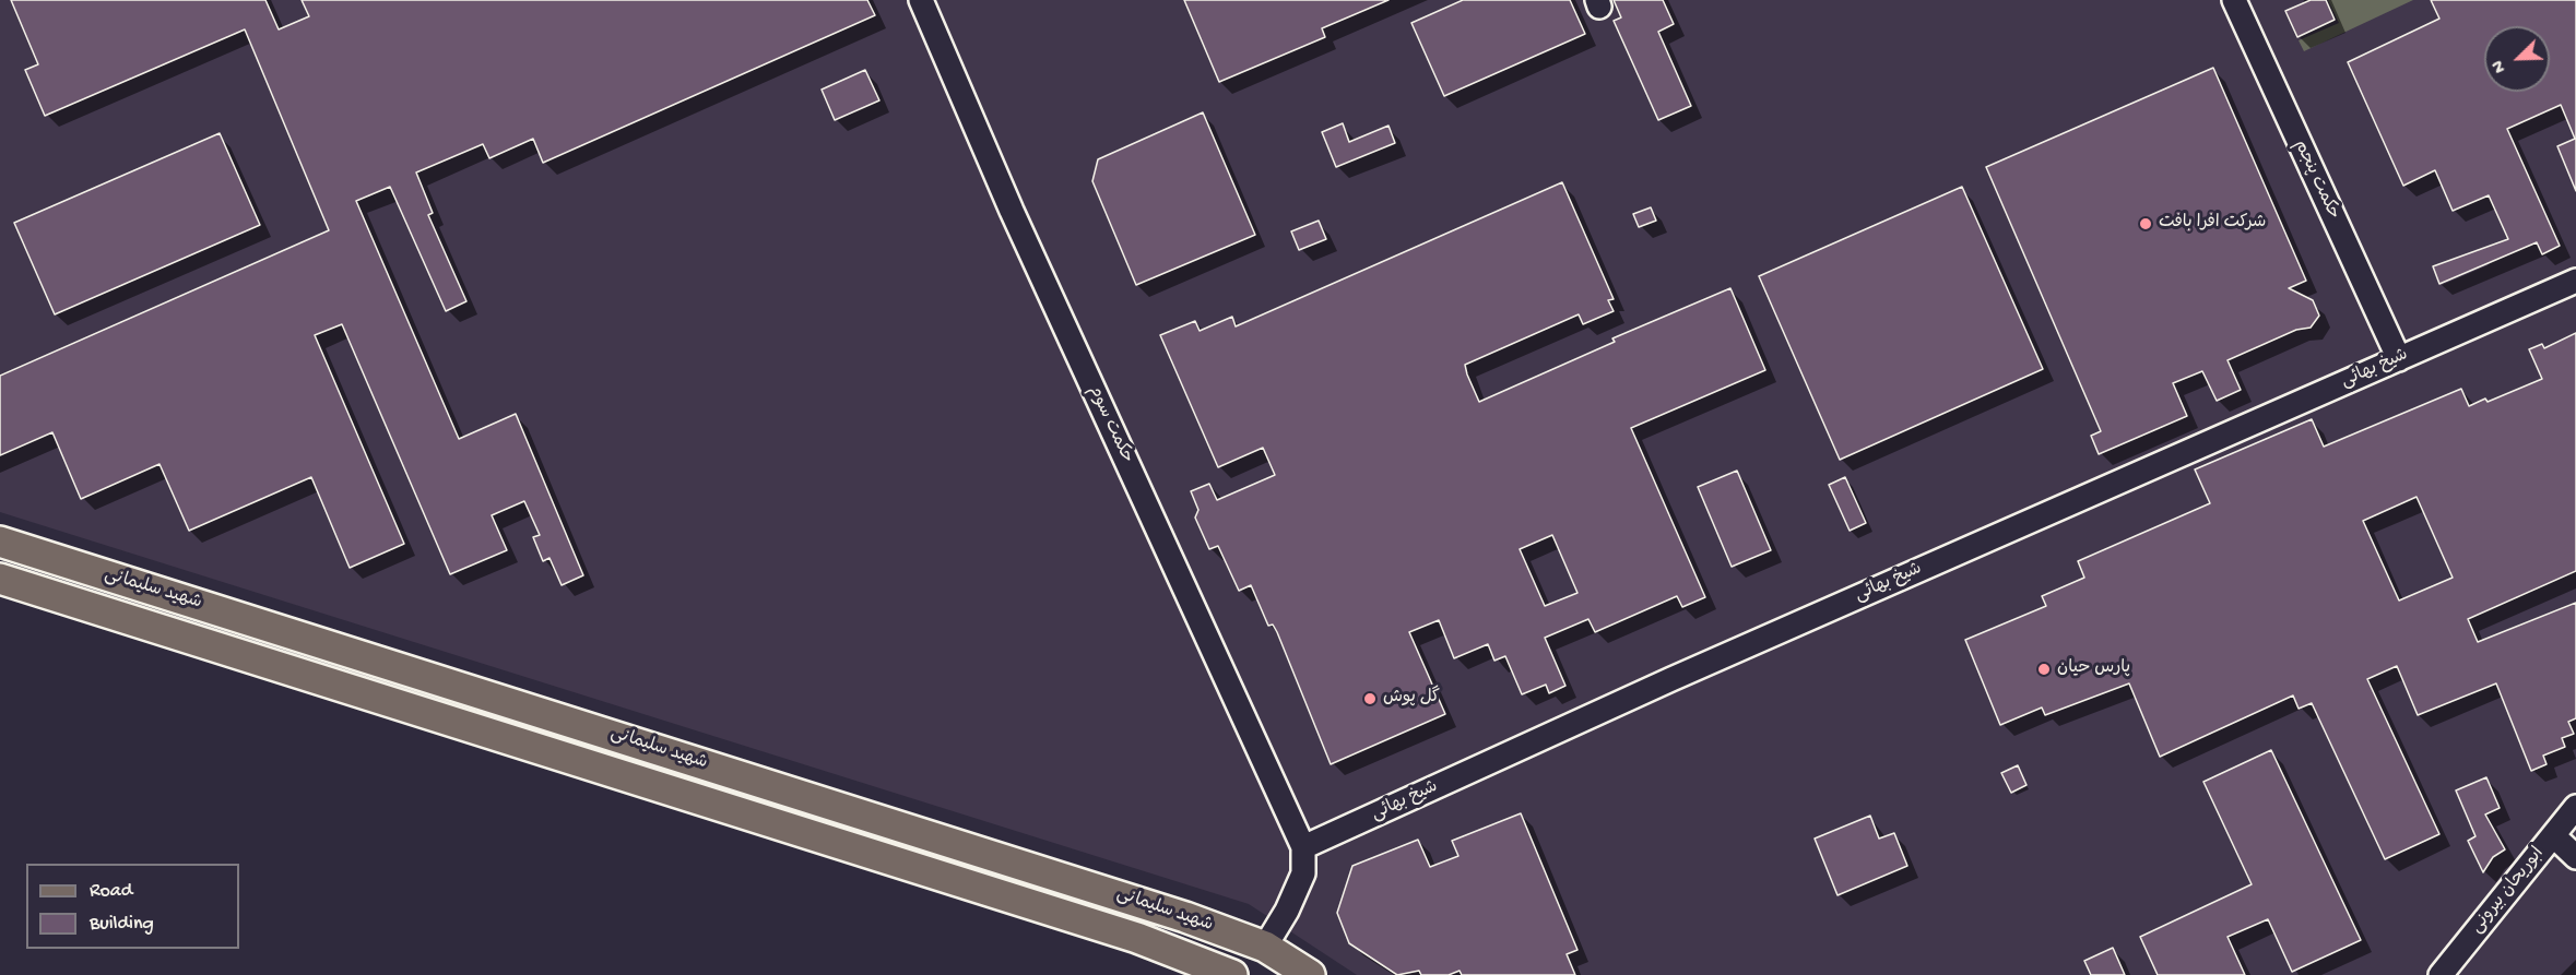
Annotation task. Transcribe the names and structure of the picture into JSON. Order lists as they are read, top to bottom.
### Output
{
  "streets": {
    "main road": ["شهید سلیمانی"],
    "street": [
      "حکمت پنجم",
      "شیخ بهائی",
      "حکمت سوم",
      "ابوریحان بیرونی"
    ]
  },
  "crossings": [
    ["حکمت پنجم", "شیخ بهائی"],
    ["شیخ بهائی", "حکمت سوم"]
  ],
  "places": ["شرکت افرا بافت", "پارس حیان", "گل پوش"],
  "legend": ["Road", "Building"],
  "north": "bottom left"
}
